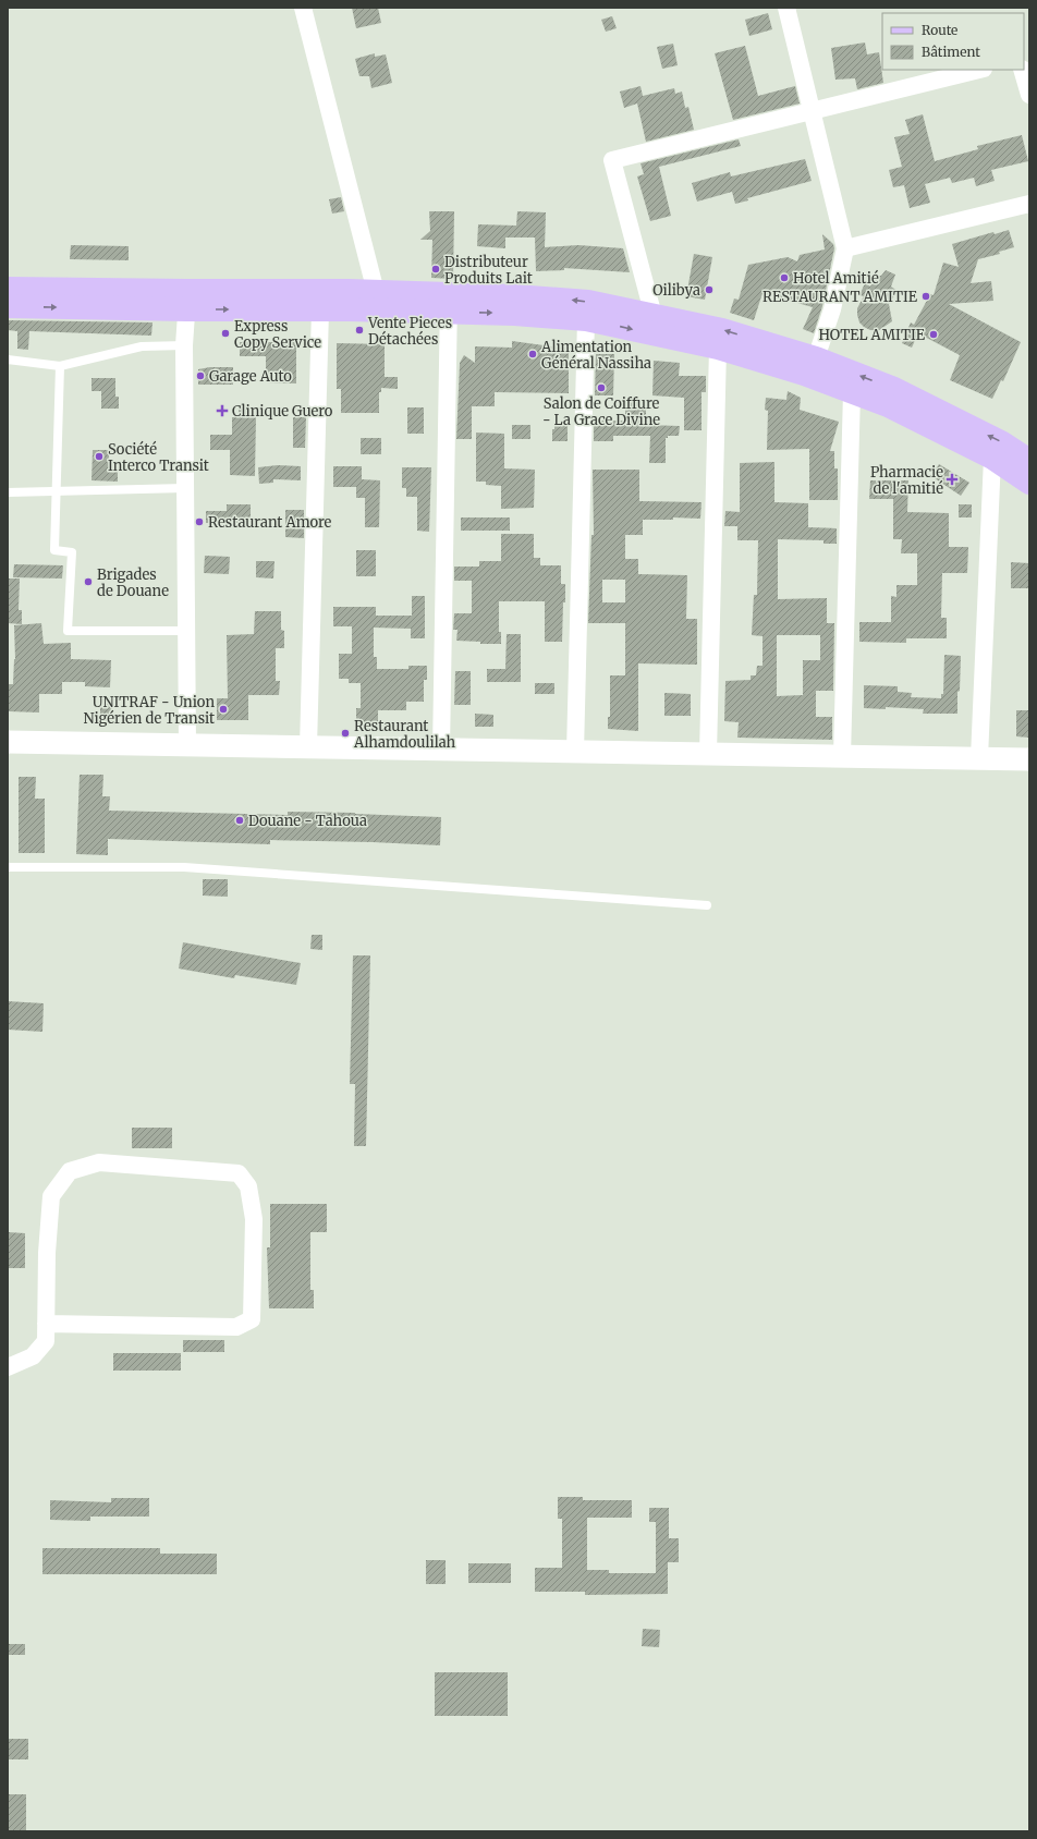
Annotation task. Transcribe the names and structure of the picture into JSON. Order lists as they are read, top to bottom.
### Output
{
  "places": {
    "other": [
      "Distributeur Produits Lait",
      "Hotel Amitié",
      "Oilibya",
      "RESTAURANT AMITIE",
      "Vente Pieces Détachées",
      "Express Copy Service",
      "HOTEL AMITIE",
      "Alimentation Général Nassiha",
      "Garage Auto",
      "Salon de Coiffure - La Grace Divine",
      "Société Interco Transit",
      "Restaurant Amore",
      "Brigades de Douane",
      "UNITRAF - Union Nigérien de Transit",
      "Restaurant Alhamdoulilah",
      "Douane - Tahoua"
    ],
    "health": ["Clinique Guero", "Pharmacie de l'amitié"]
  },
  "legend": ["Route", "Bâtiment"]
}
